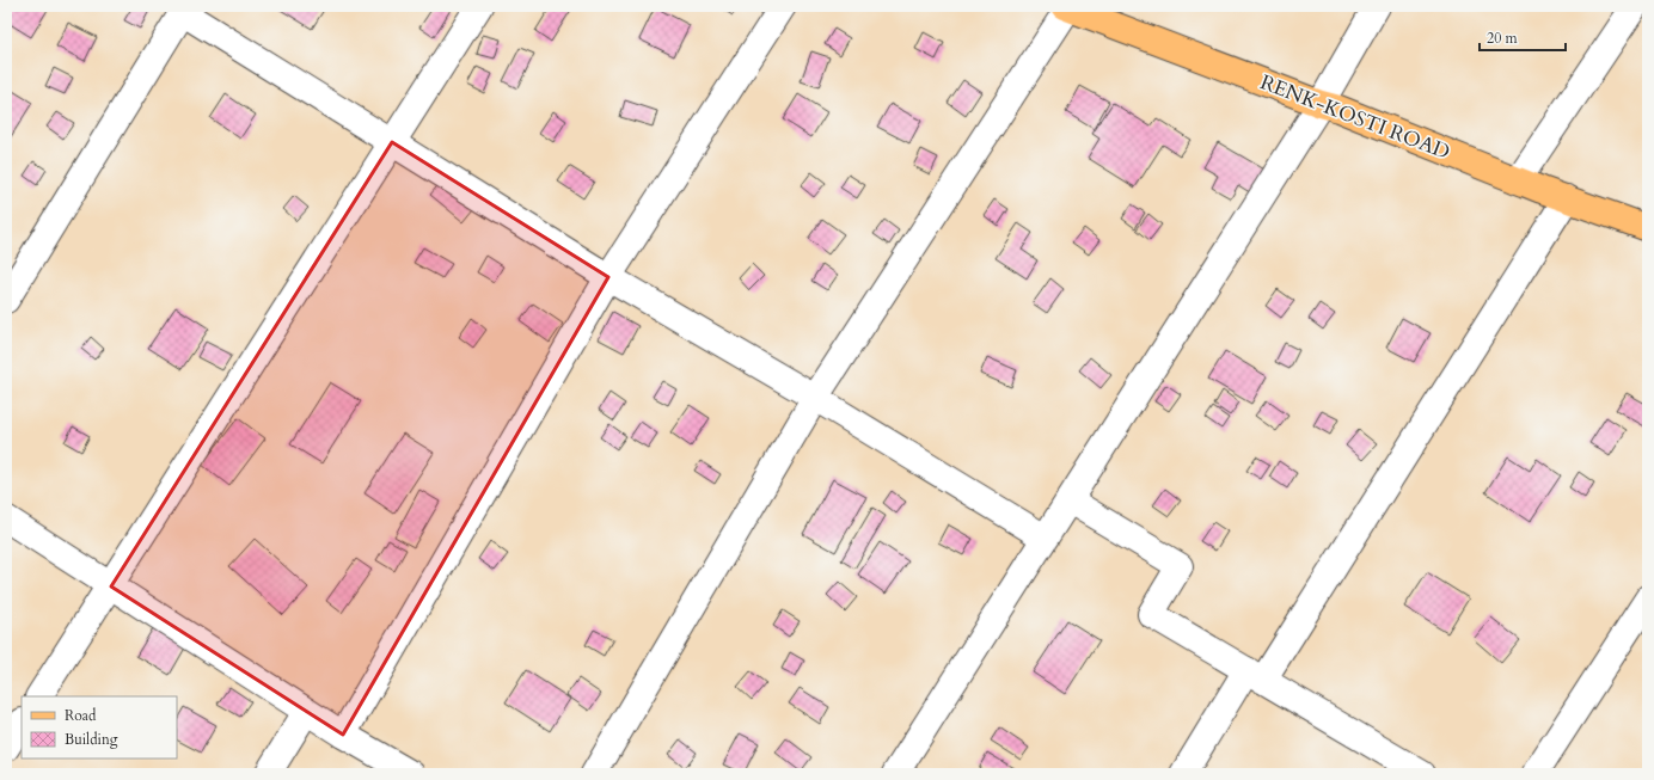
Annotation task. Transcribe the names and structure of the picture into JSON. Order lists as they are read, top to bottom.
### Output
{
  "streets": {
    "main road": ["RENK-KOSTI ROAD"]
  },
  "legend": ["Road", "Building"],
  "scale_bar": "20 m"
}
